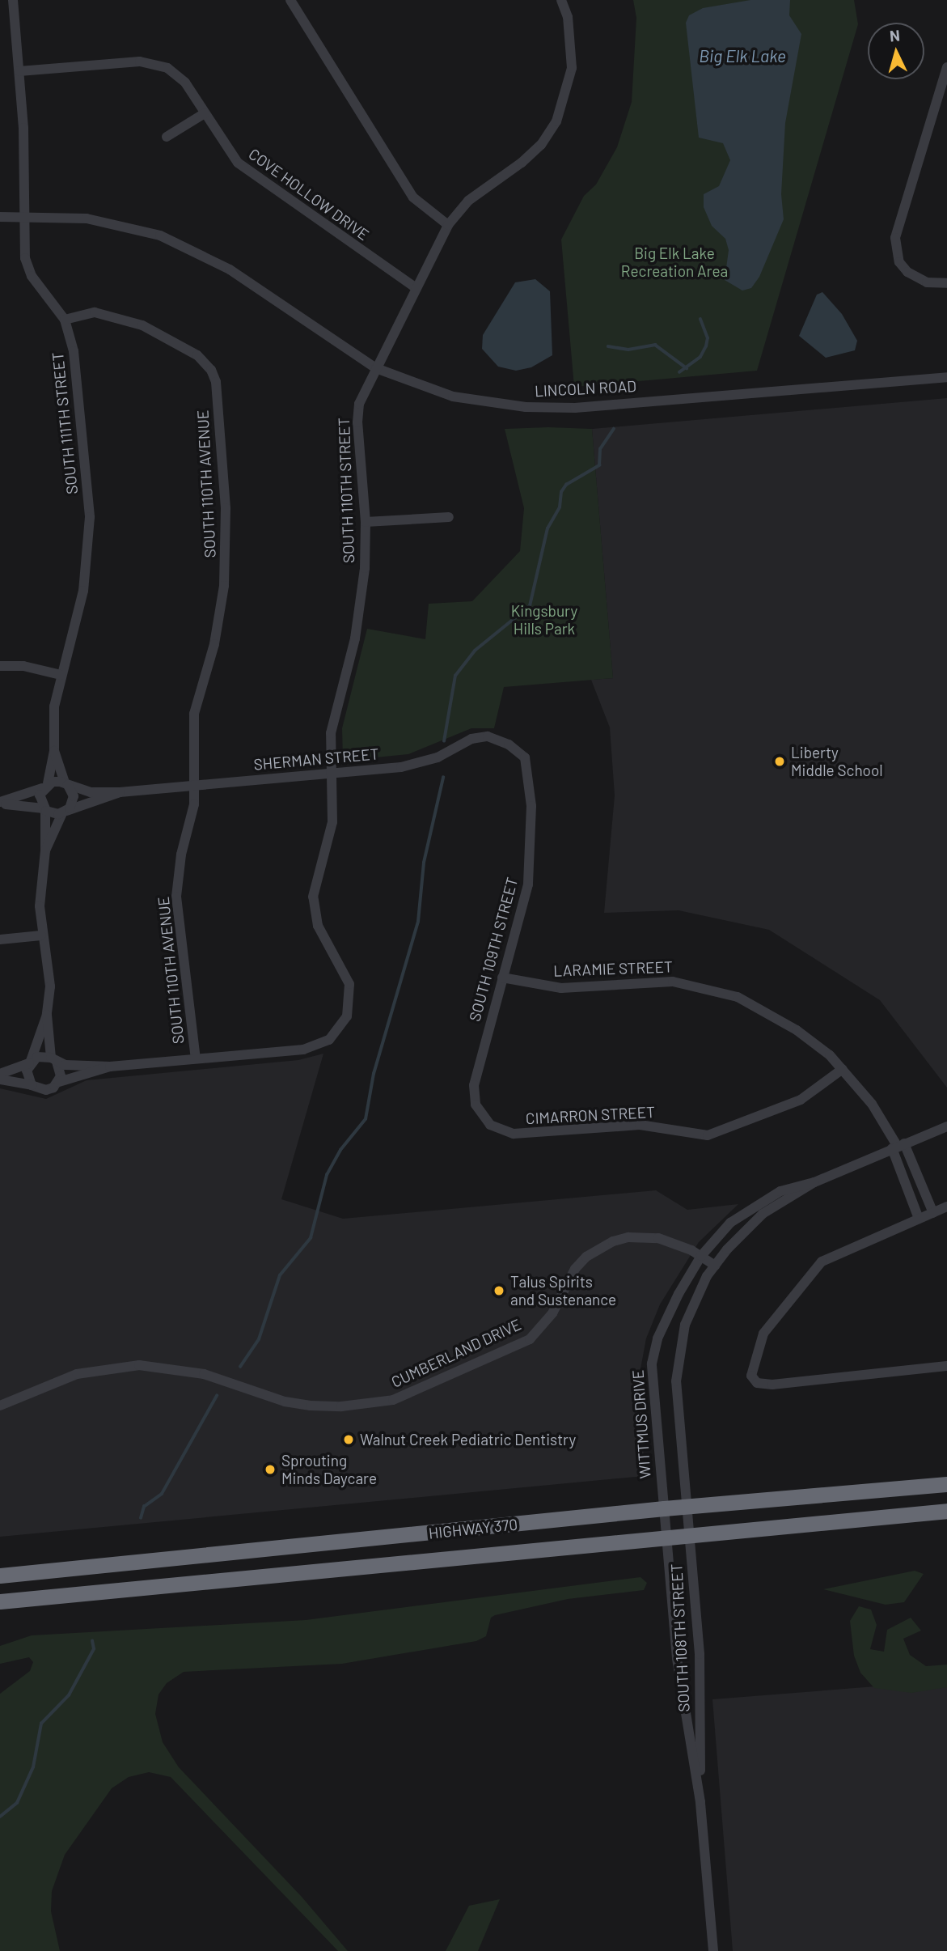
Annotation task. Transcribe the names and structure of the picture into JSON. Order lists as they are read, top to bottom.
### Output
{
  "streets": {
    "highway": ["HIGHWAY 370"],
    "street": [
      "COVE HOLLOW DRIVE",
      "LINCOLN ROAD",
      "SOUTH 111TH STREET",
      "SOUTH 110TH AVENUE",
      "SOUTH 110TH STREET",
      "SHERMAN STREET",
      "SOUTH 109TH STREET",
      "LARAMIE STREET",
      "CIMARRON STREET",
      "CUMBERLAND DRIVE",
      "WITTMUS DRIVE",
      "SOUTH 108TH STREET"
    ]
  },
  "crossings": [
    ["COVE HOLLOW DRIVE", "SOUTH 111TH STREET"],
    ["COVE HOLLOW DRIVE", "SOUTH 110TH STREET"],
    ["LINCOLN ROAD", "SOUTH 111TH STREET"],
    ["LINCOLN ROAD", "SOUTH 110TH STREET"],
    ["SOUTH 111TH STREET", "SOUTH 110TH AVENUE"],
    ["SOUTH 111TH STREET", "SHERMAN STREET"],
    ["SOUTH 110TH AVENUE", "SOUTH 110TH STREET"],
    ["SOUTH 110TH AVENUE", "SHERMAN STREET"],
    ["SOUTH 110TH STREET", "SHERMAN STREET"],
    ["SHERMAN STREET", "SOUTH 109TH STREET"],
    ["SOUTH 109TH STREET", "LARAMIE STREET"],
    ["SOUTH 109TH STREET", "CIMARRON STREET"],
    ["LARAMIE STREET", "CIMARRON STREET"],
    ["LARAMIE STREET", "WITTMUS DRIVE"],
    ["CUMBERLAND DRIVE", "WITTMUS DRIVE"],
    ["WITTMUS DRIVE", "HIGHWAY 370"],
    ["WITTMUS DRIVE", "SOUTH 108TH STREET"],
    ["HIGHWAY 370", "SOUTH 108TH STREET"]
  ],
  "water": ["Big Elk Lake"],
  "parks": ["Big Elk Lake Recreation Area", "Kingsbury Hills Park"],
  "places": [
    "Liberty Middle School",
    "Talus Spirits and Sustenance",
    "Walnut Creek Pediatric Dentistry",
    "Sprouting Minds Daycare"
  ],
  "north": "top"
}
